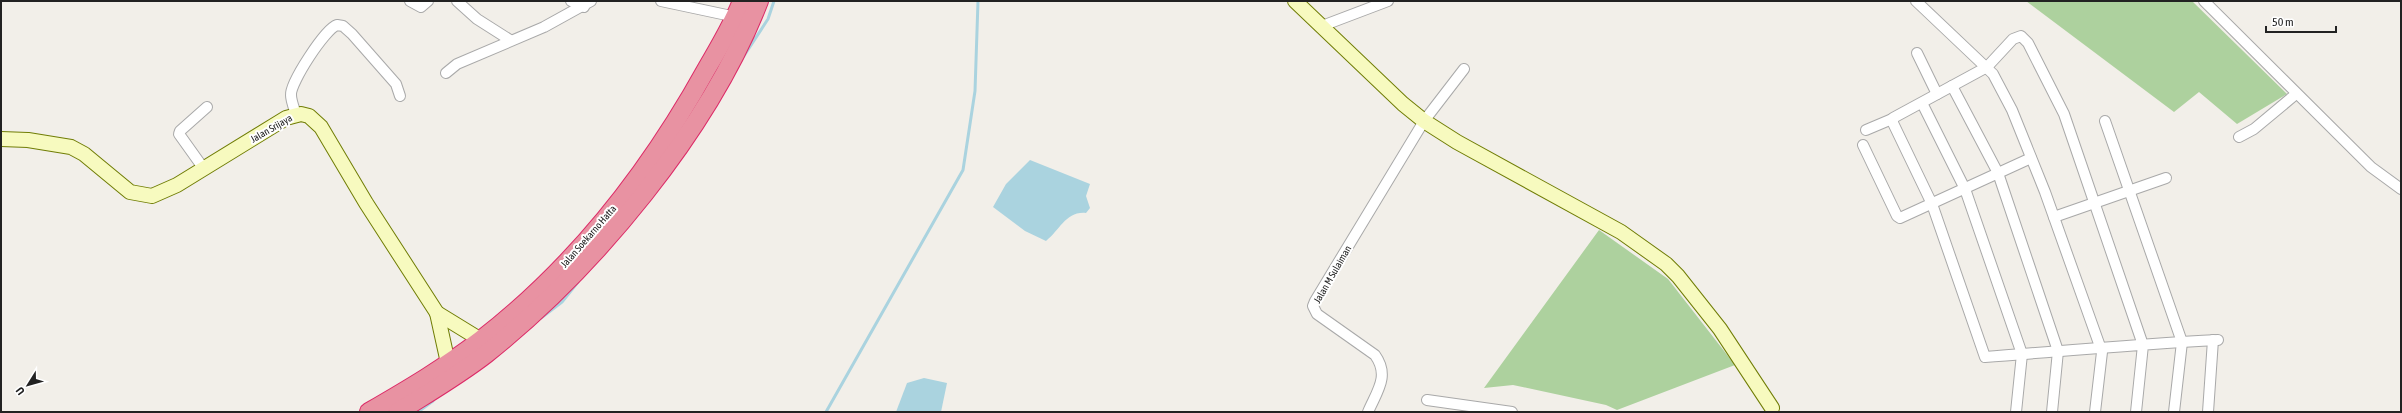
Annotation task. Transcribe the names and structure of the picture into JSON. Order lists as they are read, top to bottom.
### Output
{
  "streets": {
    "highway": ["Jalan Soekarno Hatta"],
    "street": ["Jalan Srijaya", "Jalan M Sulaiman"]
  },
  "crossings": [
    ["Jalan Srijaya", "Jalan Soekarno Hatta"]
  ],
  "scale_bar": "50 m",
  "north": "bottom left"
}
